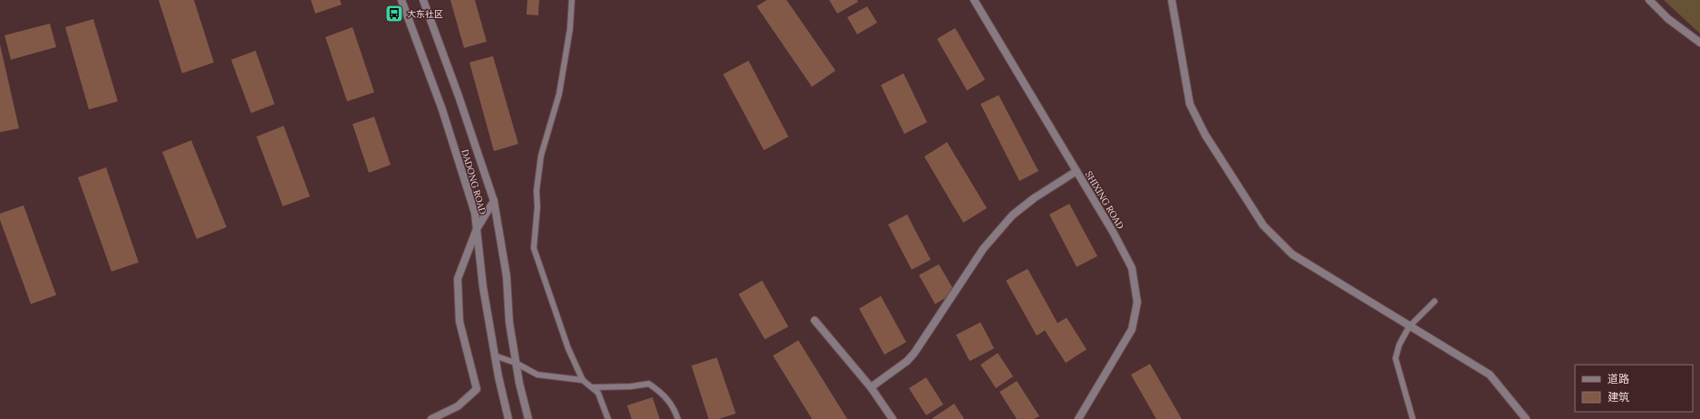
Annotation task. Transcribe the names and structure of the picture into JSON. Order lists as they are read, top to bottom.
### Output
{
  "streets": {
    "street": ["DADONG ROAD", "SHIXING ROAD"]
  },
  "places": {
    "bus stop": ["大东社区"]
  },
  "legend": ["道路", "建筑"]
}
